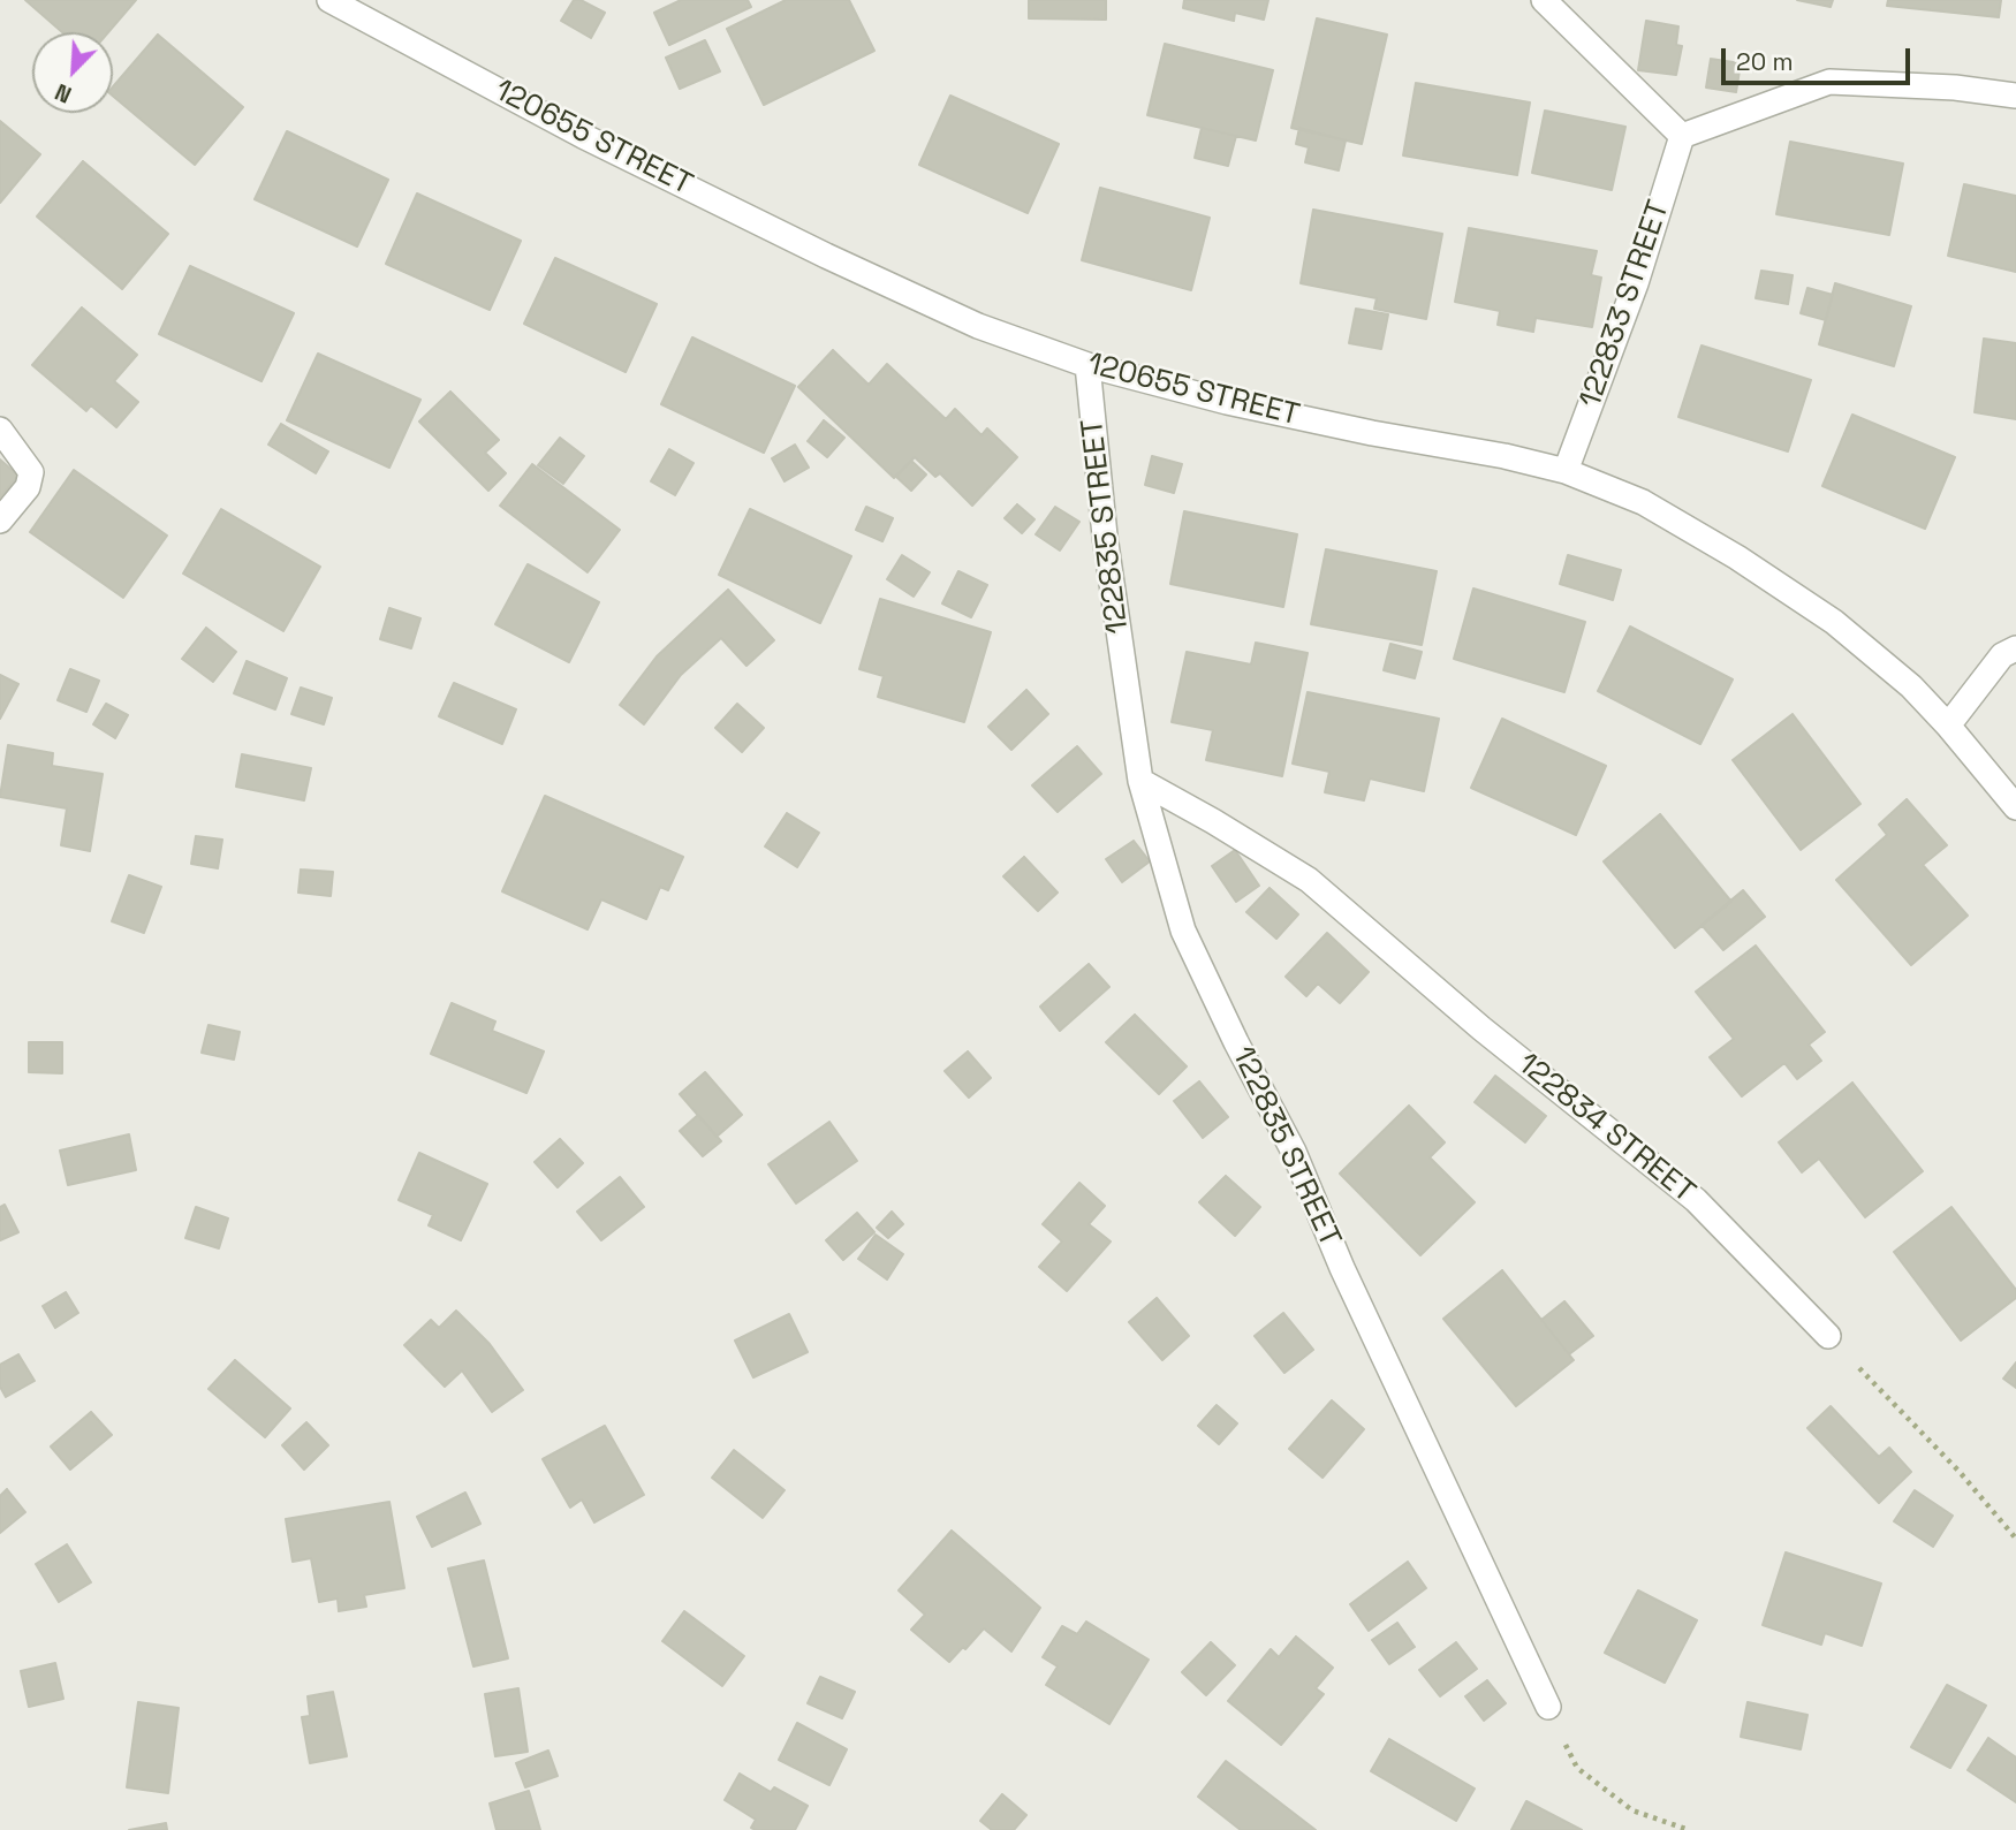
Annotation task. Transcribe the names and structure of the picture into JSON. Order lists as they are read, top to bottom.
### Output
{
  "streets": {
    "street": [
      "120655 STREET",
      "122833 STREET",
      "122835 STREET",
      "122834 STREET"
    ]
  },
  "crossings": [
    ["120655 STREET", "122833 STREET"],
    ["120655 STREET", "122835 STREET"],
    ["122835 STREET", "122834 STREET"]
  ],
  "scale_bar": "20 m",
  "north": "bottom left"
}
